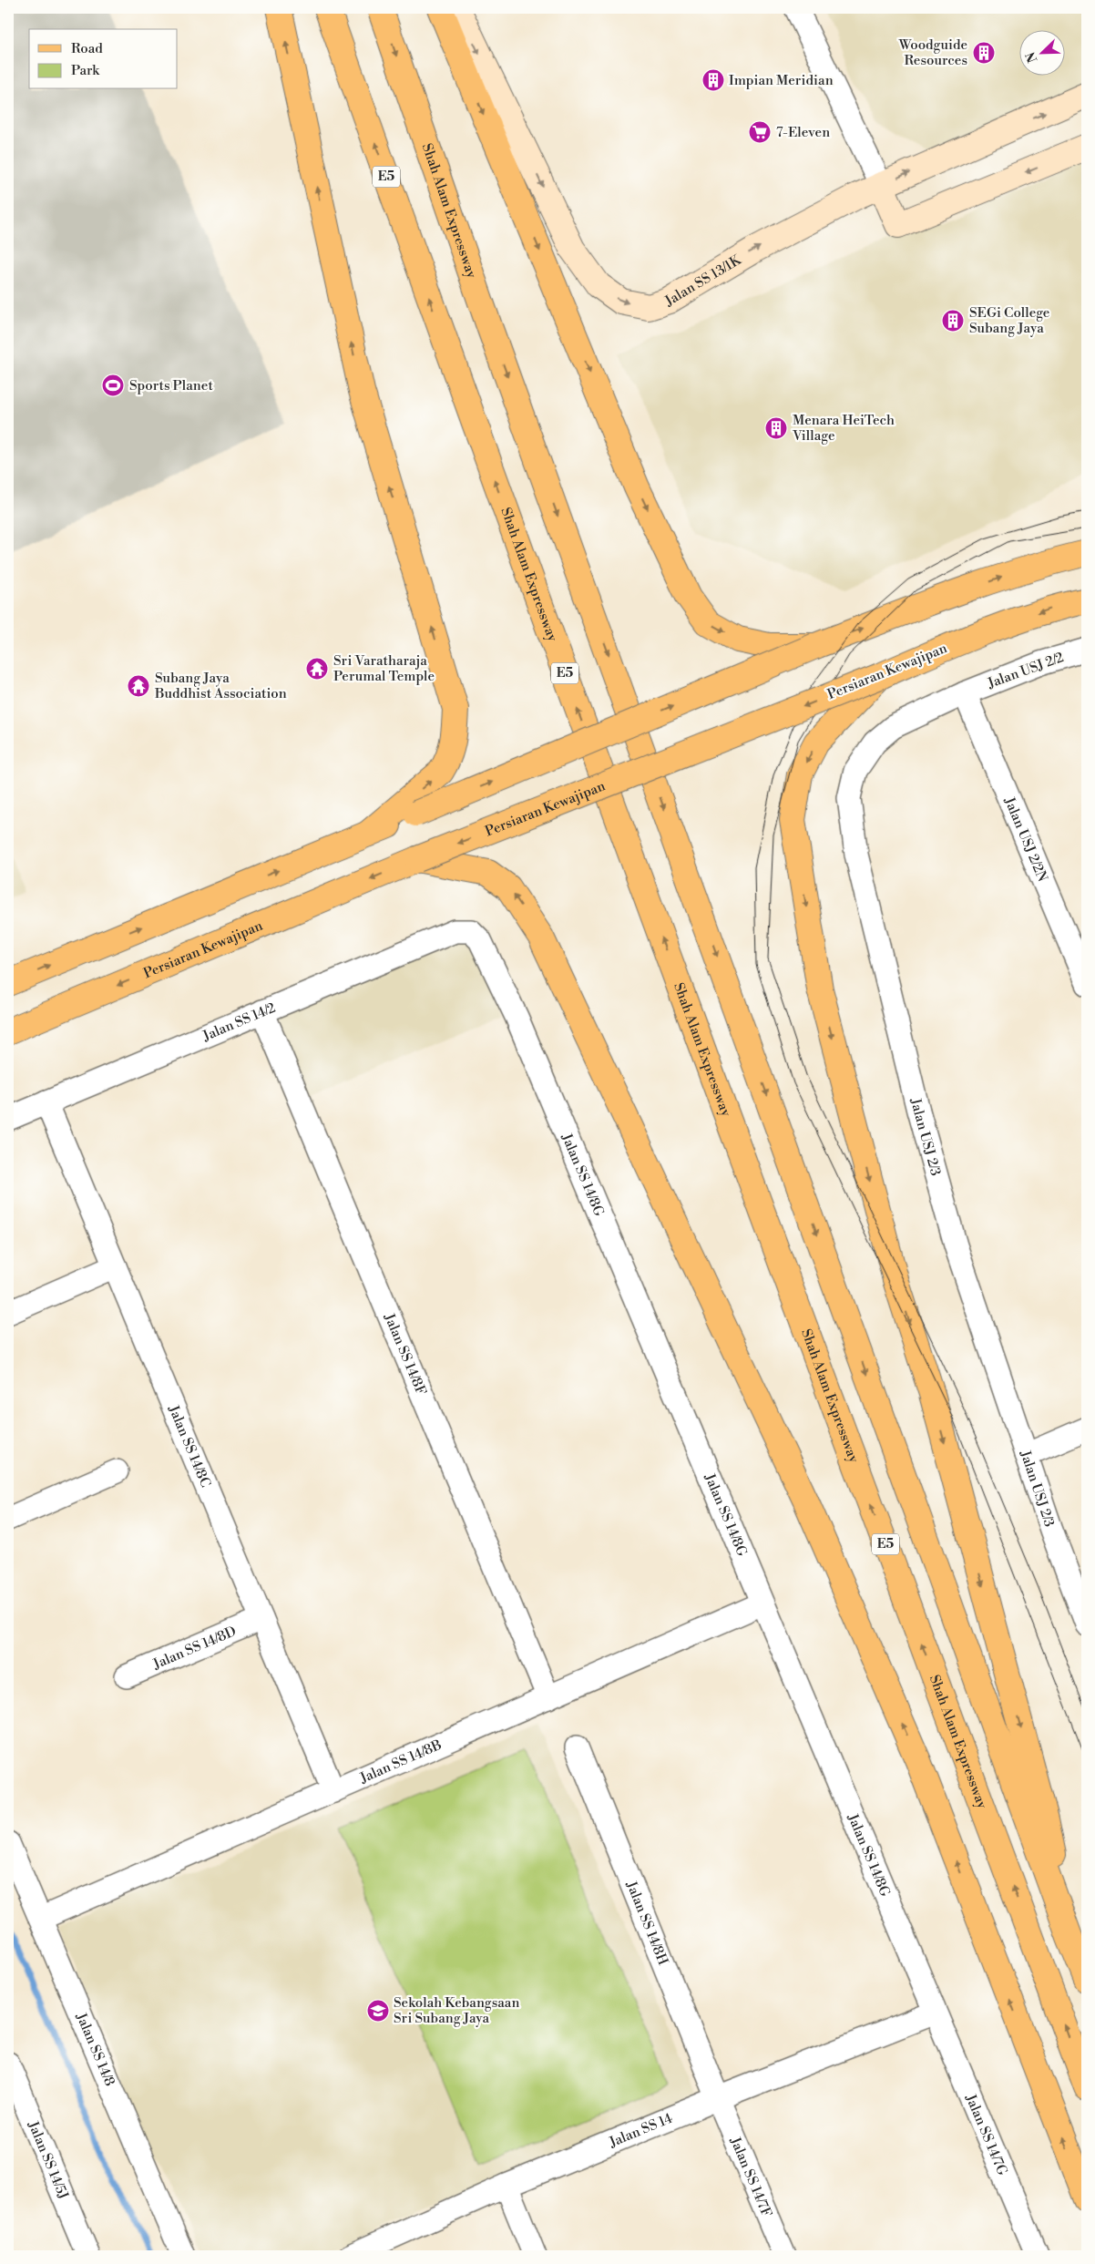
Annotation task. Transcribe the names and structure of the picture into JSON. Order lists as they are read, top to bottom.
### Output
{
  "streets": {
    "main road": ["E5", "Shah Alam Expressway", "Persiaran Kewajipan"],
    "street": [
      "Jalan SS 13/1K",
      "Jalan USJ 2/2",
      "Jalan USJ 2/2N",
      "Jalan SS 14/2",
      "Jalan USJ 2/3",
      "Jalan SS 14/8G",
      "Jalan SS 14/8F",
      "Jalan SS 14/8C",
      "Jalan SS 14/8D",
      "Jalan SS 14/8B",
      "Jalan SS 14/8H",
      "Jalan SS 14/8",
      "Jalan SS 14",
      "Jalan SS 14/7G",
      "Jalan SS 14/5J",
      "Jalan SS 14/7F"
    ]
  },
  "crossings": [
    ["Jalan USJ 2/2", "Jalan USJ 2/2N"],
    ["Jalan USJ 2/2", "Jalan USJ 2/3"],
    ["Jalan USJ 2/2N", "Jalan USJ 2/3"],
    ["Jalan SS 14/2", "Jalan SS 14/8G"],
    ["Jalan SS 14/2", "Jalan SS 14/8F"],
    ["Jalan SS 14/2", "Jalan SS 14/8C"],
    ["Jalan SS 14/8G", "Jalan SS 14/8B"],
    ["Jalan SS 14/8G", "Jalan SS 14"],
    ["Jalan SS 14/8G", "Jalan SS 14/7G"],
    ["Jalan SS 14/8F", "Jalan SS 14/8B"],
    ["Jalan SS 14/8C", "Jalan SS 14/8D"],
    ["Jalan SS 14/8C", "Jalan SS 14/8B"],
    ["Jalan SS 14/8B", "Jalan SS 14/8"],
    ["Jalan SS 14/8H", "Jalan SS 14"],
    ["Jalan SS 14/8H", "Jalan SS 14/7F"],
    ["Jalan SS 14", "Jalan SS 14/7G"],
    ["Jalan SS 14", "Jalan SS 14/7F"]
  ],
  "places": {
    "building": [
      "Woodguide Resources",
      "Impian Meridian",
      "SEGi College Subang Jaya",
      "Menara HeiTech Village"
    ],
    "supermarket": ["7-Eleven"],
    "sports": ["Sports Planet"],
    "temple": ["Sri Varatharaja Perumal Temple", "Subang Jaya Buddhist Association"],
    "school or university": ["Sekolah Kebangsaan Sri Subang Jaya"]
  },
  "legend": ["Road", "Park"],
  "north": "bottom left"
}
